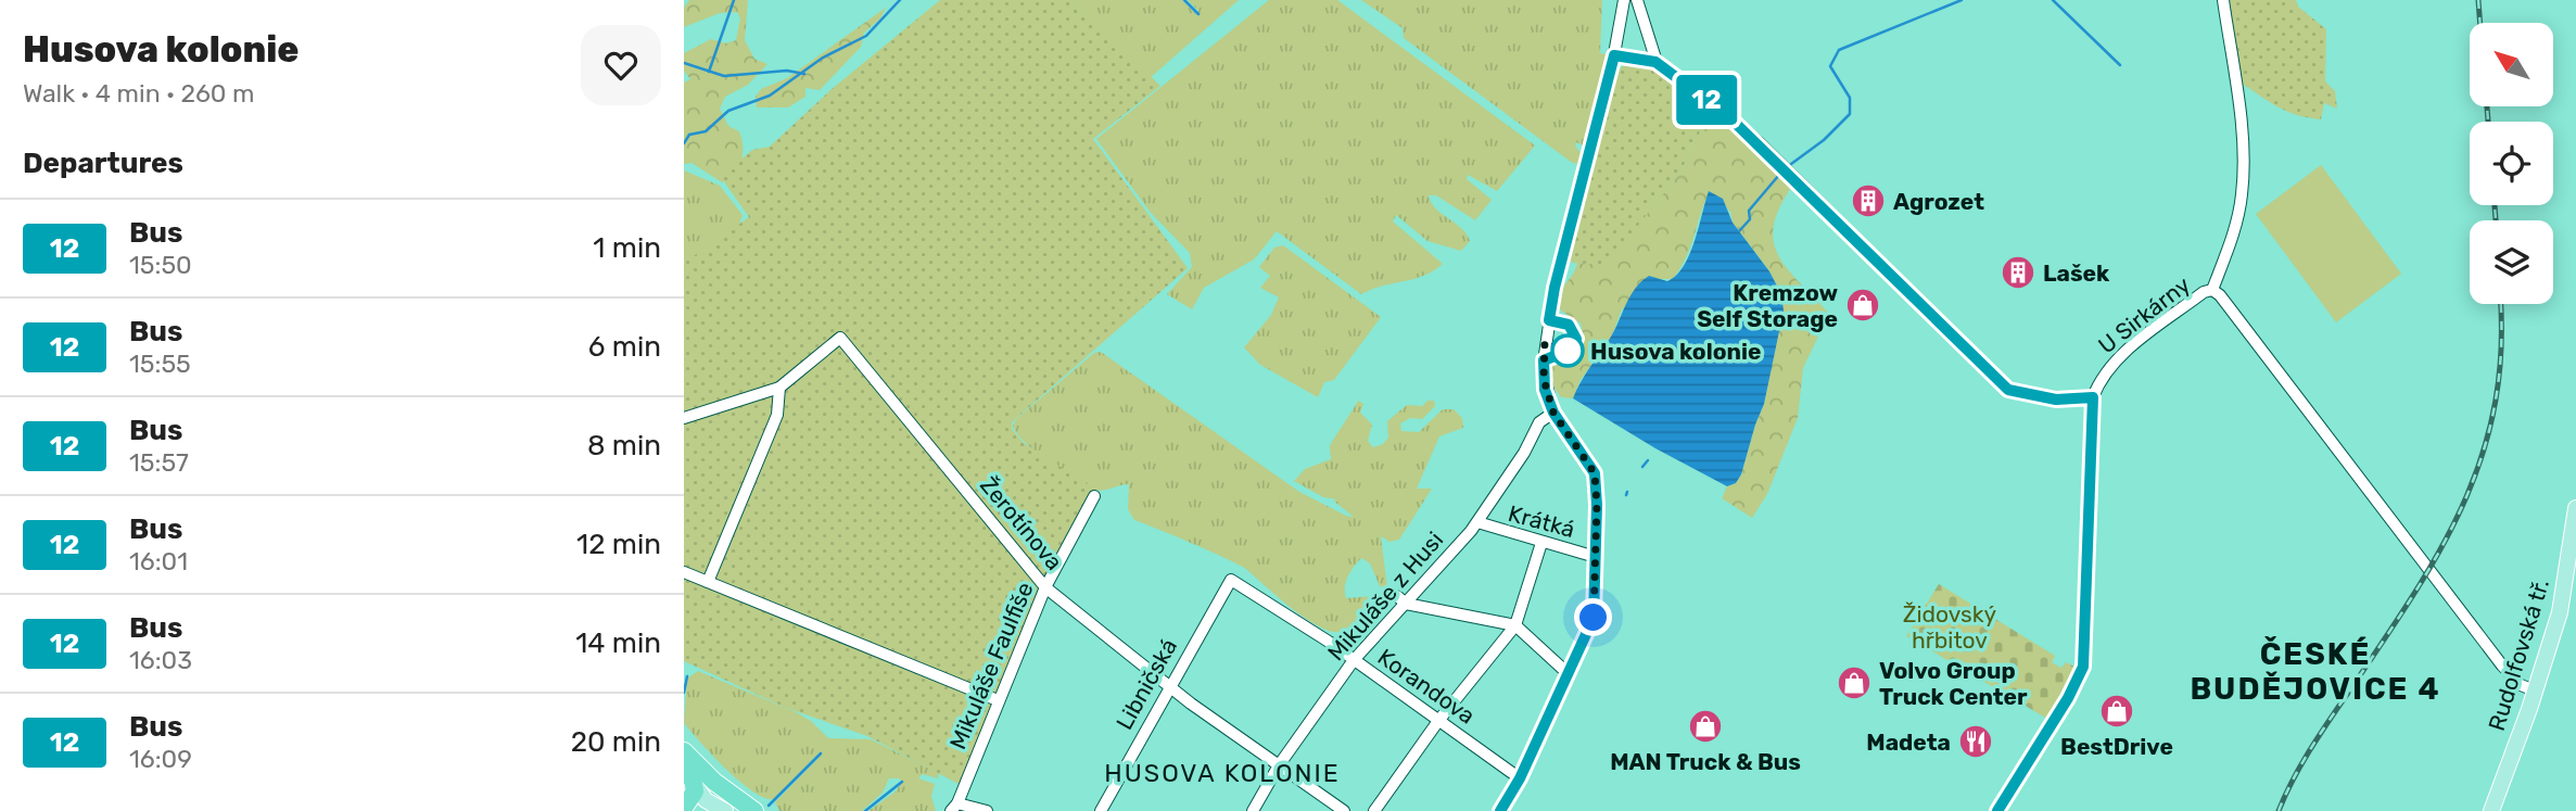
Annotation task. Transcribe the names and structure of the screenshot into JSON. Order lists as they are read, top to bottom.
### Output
{
  "streets": {
    "main road": ["Rudolfovská tř."],
    "street": [
      "U Sirkárny",
      "Krátká",
      "Žerotínova",
      "Mikuláše z Husi",
      "Mikuláše Faulfiše",
      "Libničská",
      "Korandova"
    ]
  },
  "crossings": [
    ["U Sirkárny", "Rudolfovská tř."],
    ["Krátká", "Mikuláše z Husi"],
    ["Žerotínova", "Mikuláše z Husi"],
    ["Žerotínova", "Mikuláše Faulfiše"],
    ["Žerotínova", "Libničská"],
    ["Mikuláše z Husi", "Korandova"],
    ["Libničská", "Korandova"]
  ],
  "districts": ["ČESKÉ BUDĚJOVICE 4", "HUSOVA KOLONIE"],
  "parks": ["Židovský hřbitov"],
  "places": {
    "building": ["Agrozet", "Lašek"],
    "shop": [
      "Kremzow Self Storage",
      "Volvo Group Truck Center",
      "BestDrive",
      "MAN Truck & Bus"
    ],
    "other": ["Husova kolonie"],
    "restaurant": ["Madeta"]
  },
  "lines": ["bus line 12"],
  "north": "top left",
  "page": {
    "heading": [
      ["Husova kolonie", "Walk · 4 min · 260 m"],
      "Departures"
    ],
    "on_map": "12",
    "list": [
      {
        "mark": "12",
        "name": "Bus",
        "note": "15:50",
        "value": "1 min"
      },
      {
        "mark": "12",
        "name": "Bus",
        "note": "15:55",
        "value": "6 min"
      },
      {
        "mark": "12",
        "name": "Bus",
        "note": "15:57",
        "value": "8 min"
      },
      {
        "mark": "12",
        "name": "Bus",
        "note": "16:01",
        "value": "12 min"
      },
      {
        "mark": "12",
        "name": "Bus",
        "note": "16:03",
        "value": "14 min"
      },
      {
        "mark": "12",
        "name": "Bus",
        "note": "16:09",
        "value": "20 min"
      }
    ]
  }
}
